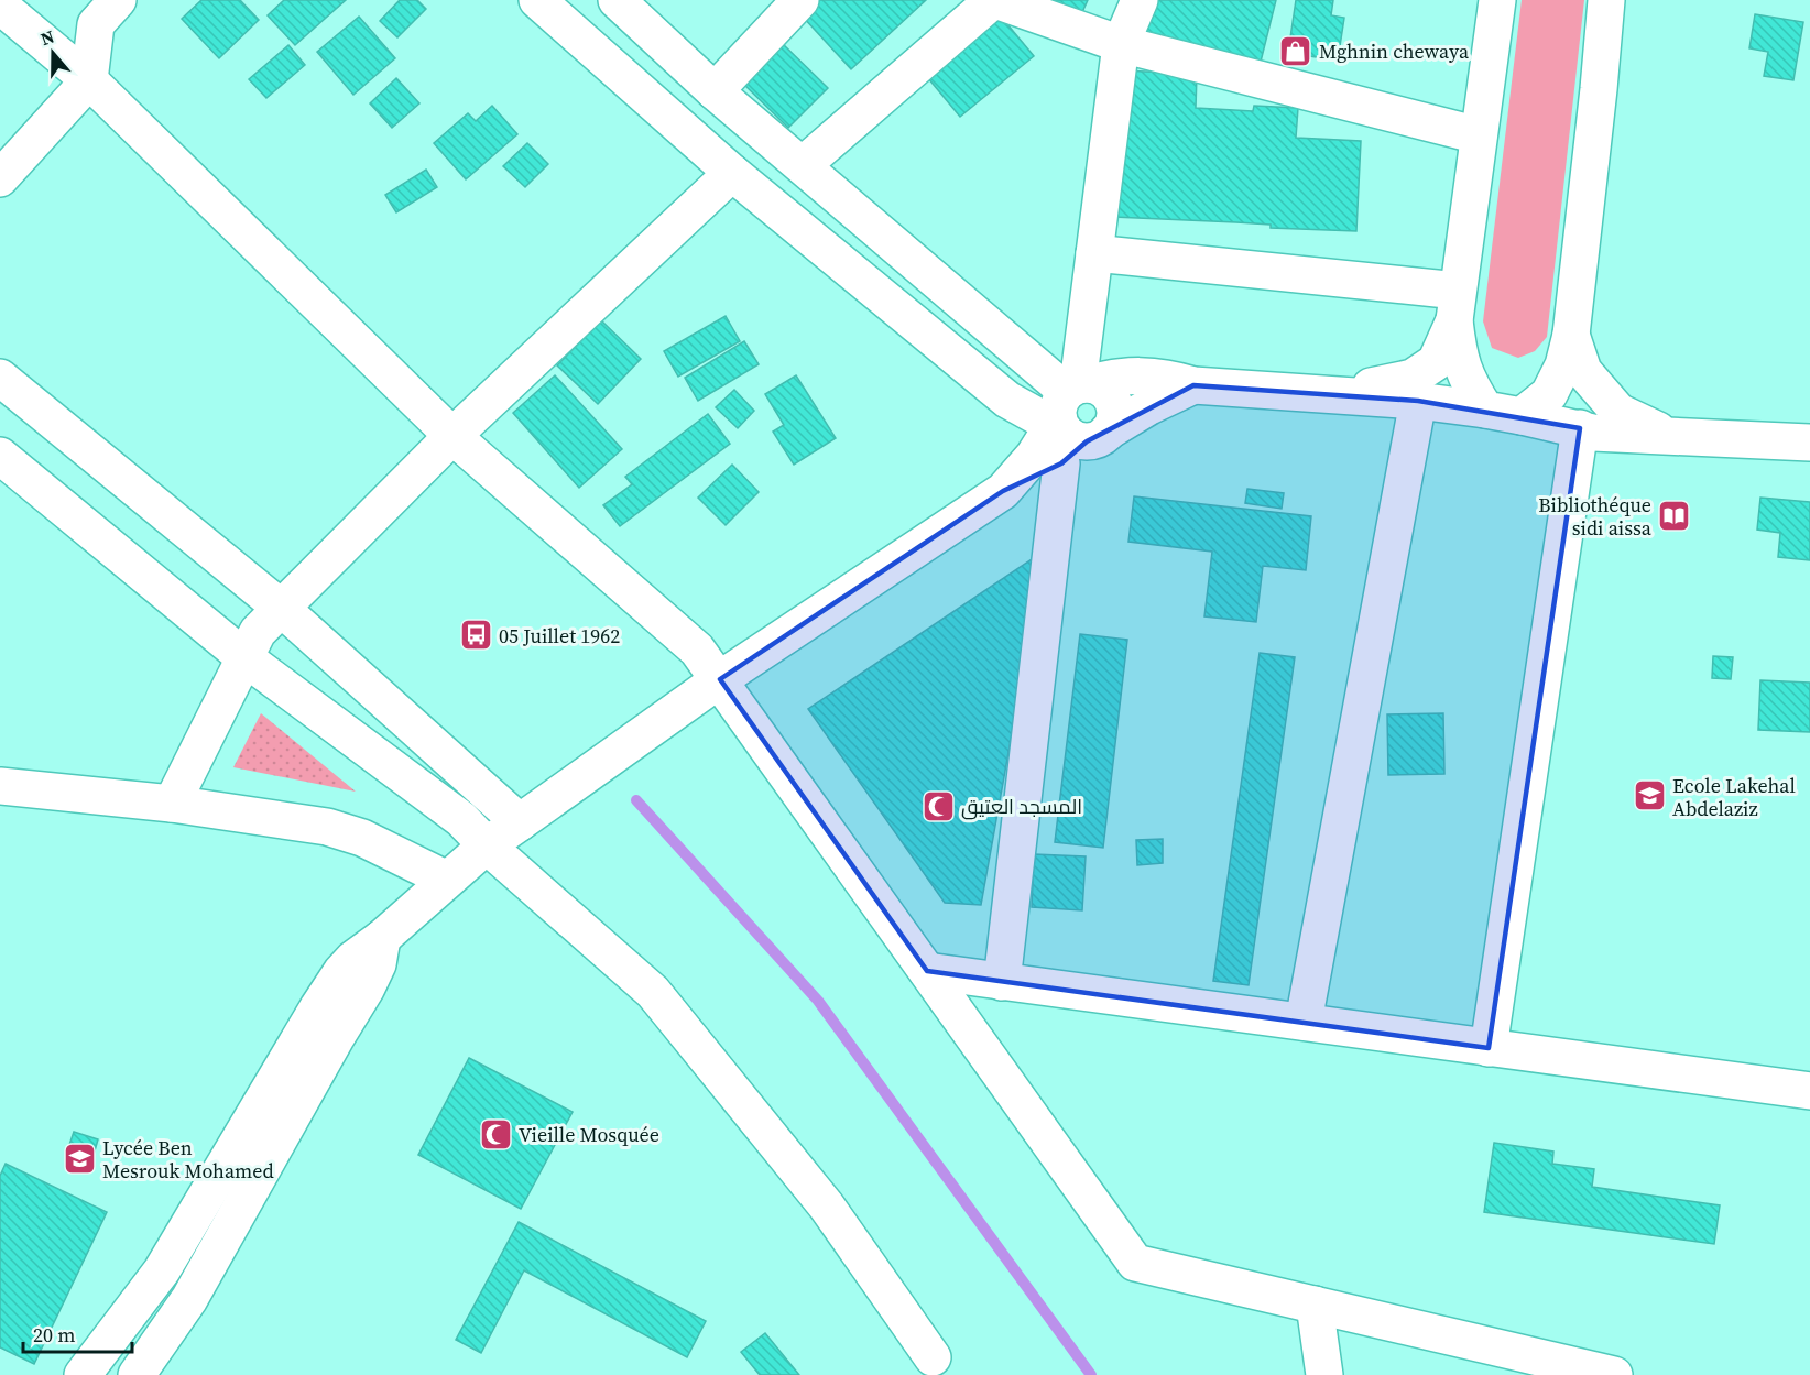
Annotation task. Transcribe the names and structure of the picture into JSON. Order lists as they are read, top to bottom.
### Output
{
  "places": {
    "shop": ["Mghnin chewaya"],
    "library": ["Bibliothéque sidi aissa"],
    "bus stop": ["05 Juillet 1962"],
    "school or university": ["Ecole Lakehal Abdelaziz", "Lycée Ben Mesrouk Mohamed"],
    "mosque": ["المسجد العتيق", "Vieille Mosquée"]
  },
  "scale_bar": "20 m",
  "north": "top"
}
